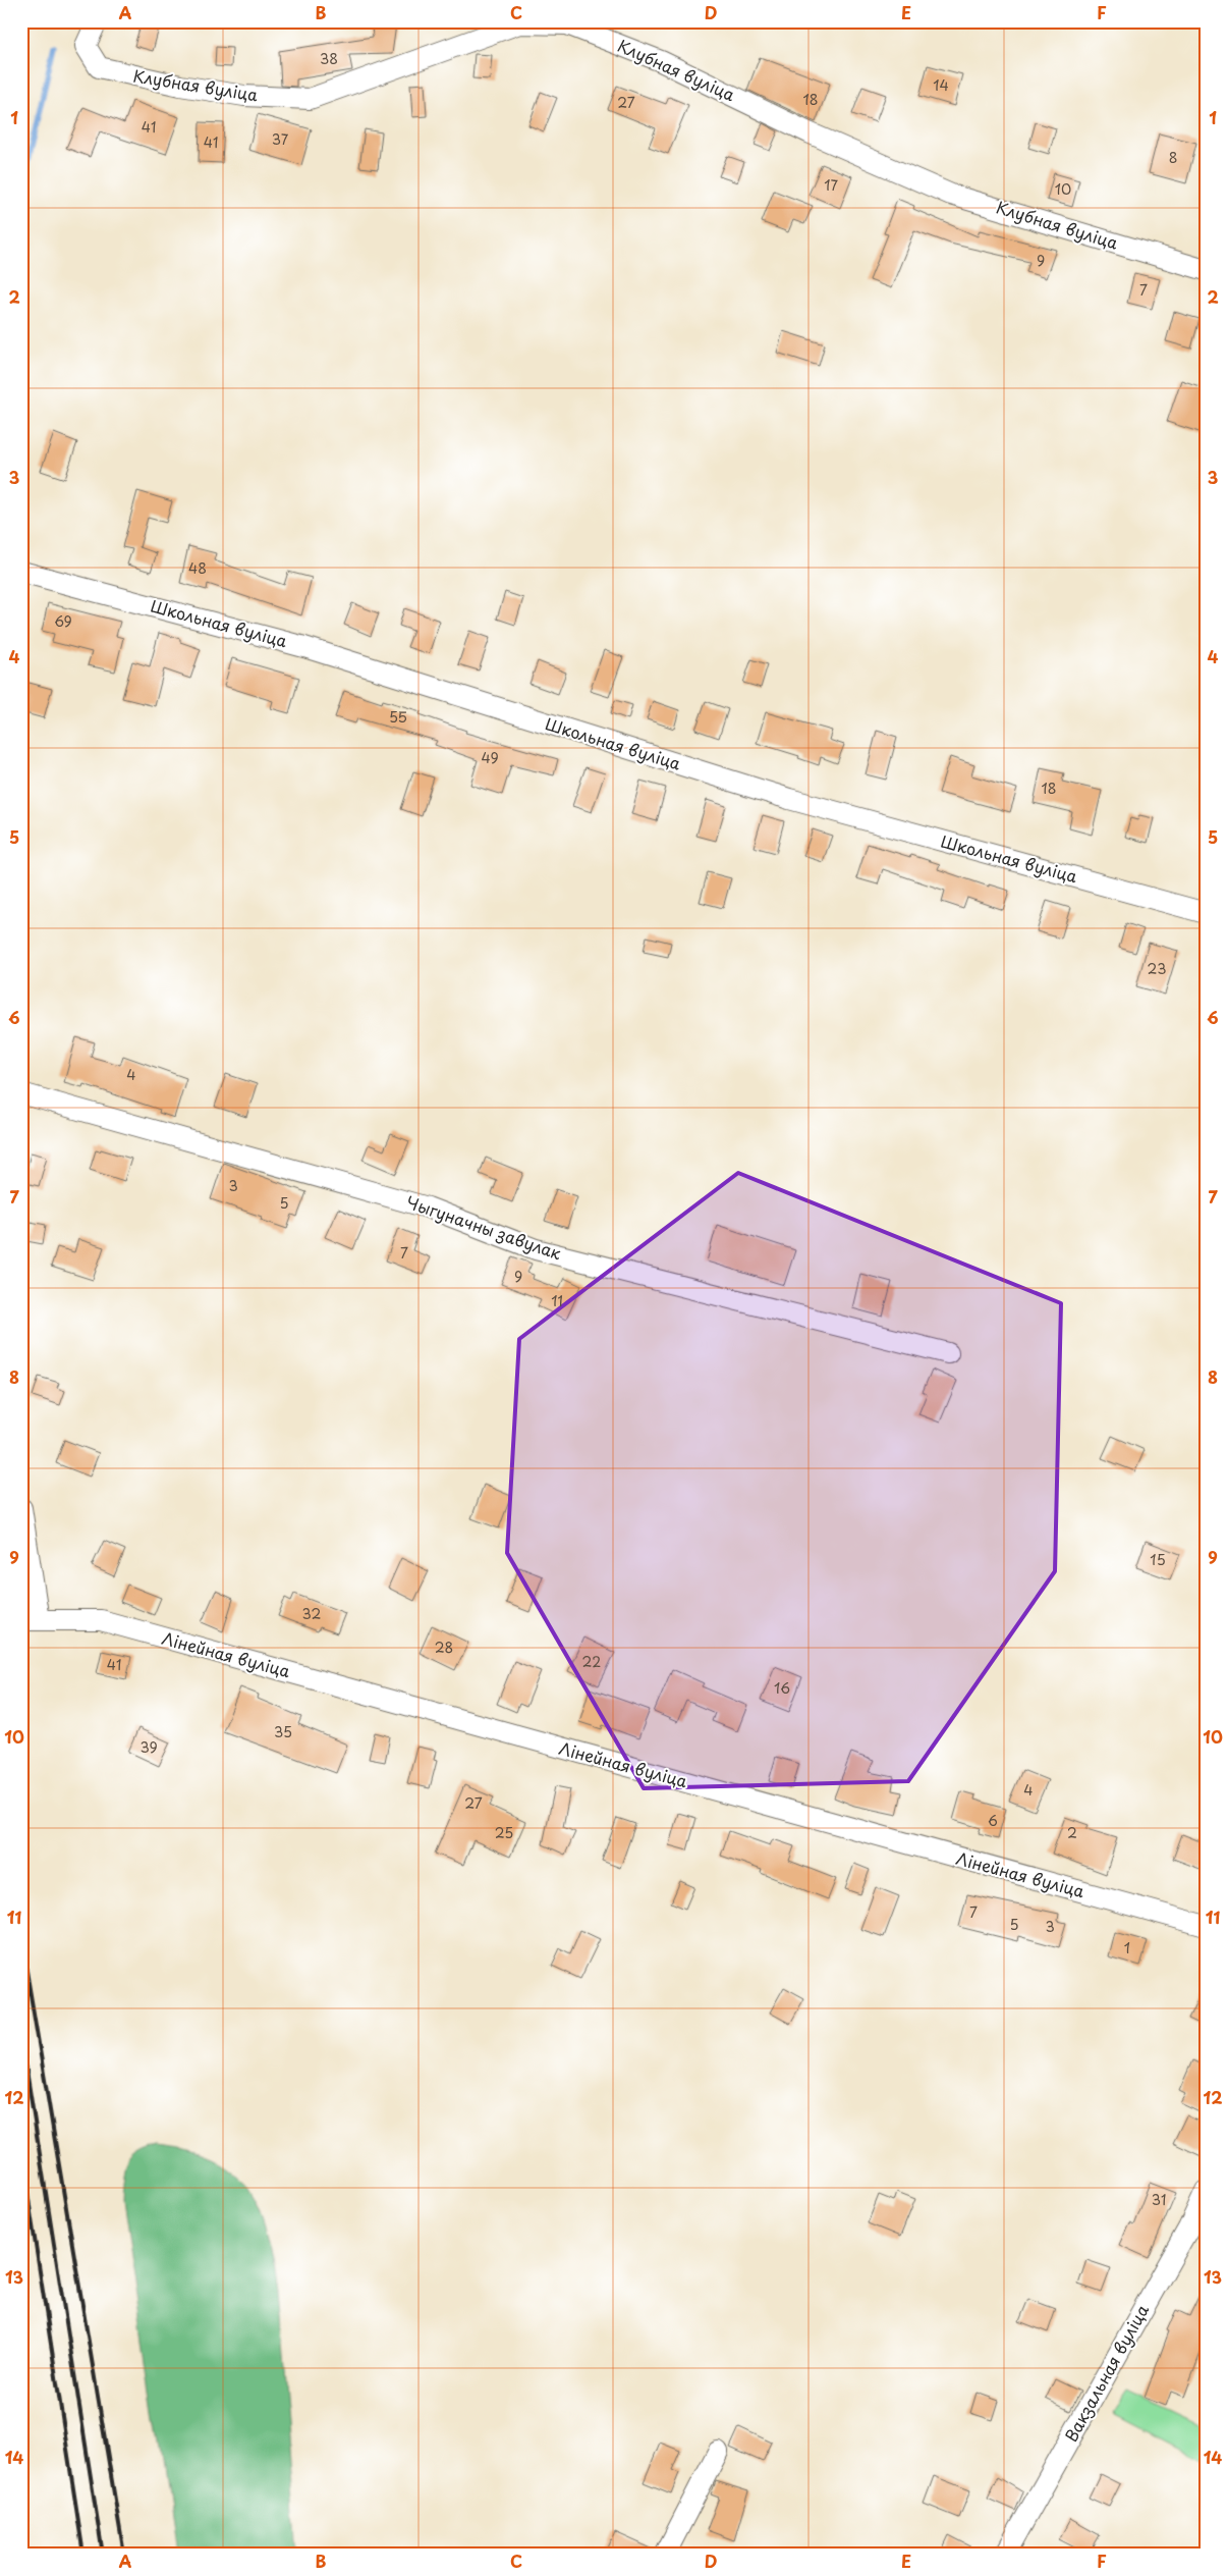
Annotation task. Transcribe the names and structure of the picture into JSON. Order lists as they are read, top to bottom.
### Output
{
  "streets": {
    "street": [
      "Клубная вуліца",
      "Школьная вуліца",
      "Чыгуначны завулак",
      "Лінейная вуліца",
      "Вакзальная вуліца"
    ]
  },
  "house_numbers": [
    "38",
    "14",
    "18",
    "27",
    "41",
    "37",
    "41",
    "8",
    "17",
    "10",
    "9",
    "7",
    "48",
    "69",
    "55",
    "49",
    "18",
    "23",
    "4",
    "3",
    "5",
    "7",
    "9",
    "11",
    "15",
    "32",
    "28",
    "22",
    "41",
    "16",
    "35",
    "39",
    "4",
    "27",
    "6",
    "25",
    "2",
    "7",
    "5",
    "3",
    "1",
    "31"
  ],
  "grid": {
    "columns": [
      "A",
      "B",
      "C",
      "D",
      "E",
      "F"
    ],
    "rows": [
      "1",
      "2",
      "3",
      "4",
      "5",
      "6",
      "7",
      "8",
      "9",
      "10",
      "11",
      "12",
      "13",
      "14"
    ]
  }
}
